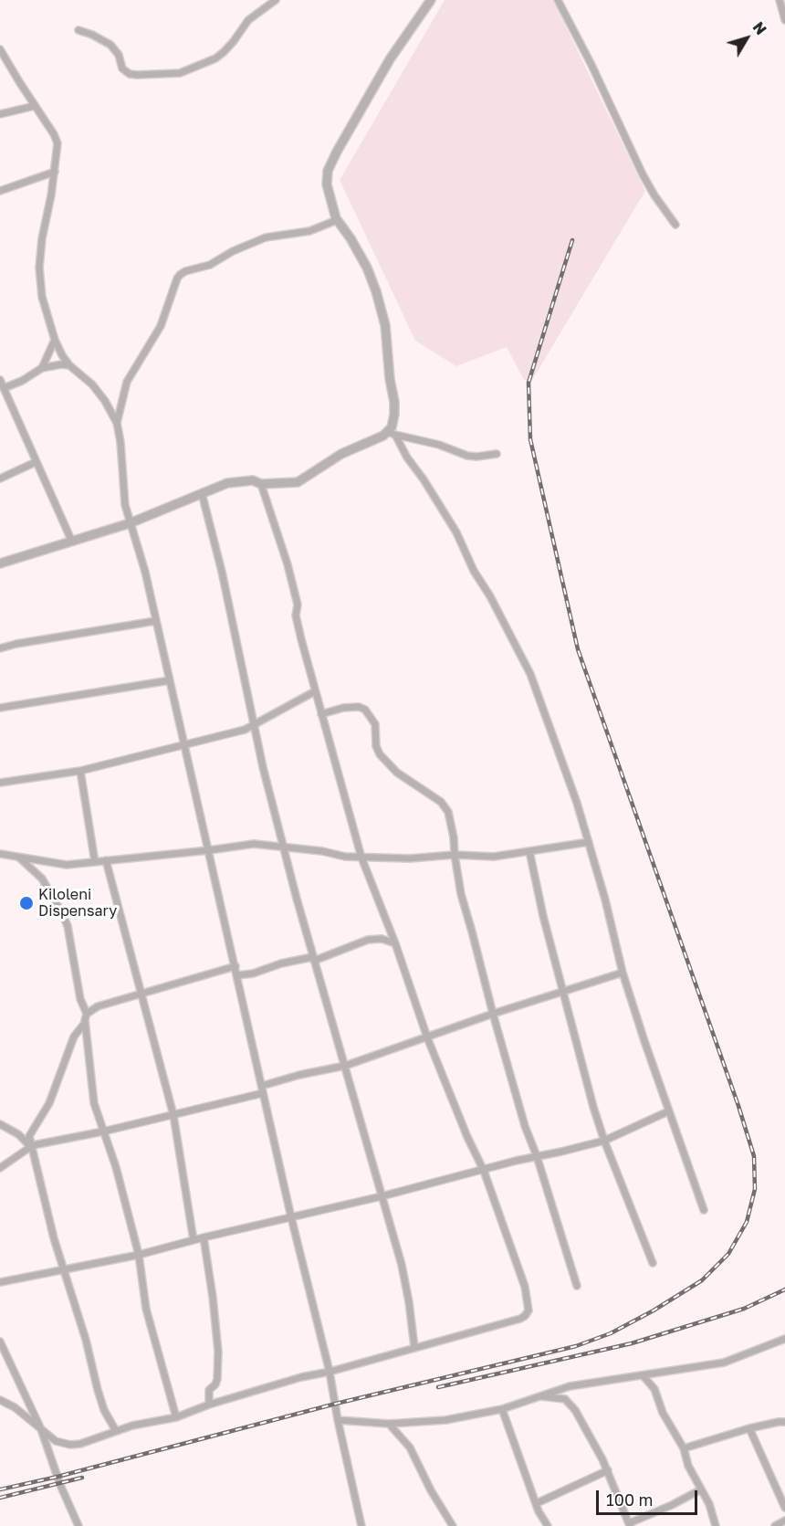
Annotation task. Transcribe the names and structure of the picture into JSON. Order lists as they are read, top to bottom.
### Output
{
  "places": ["Kiloleni Dispensary"],
  "scale_bar": "100 m",
  "north": "top right"
}
